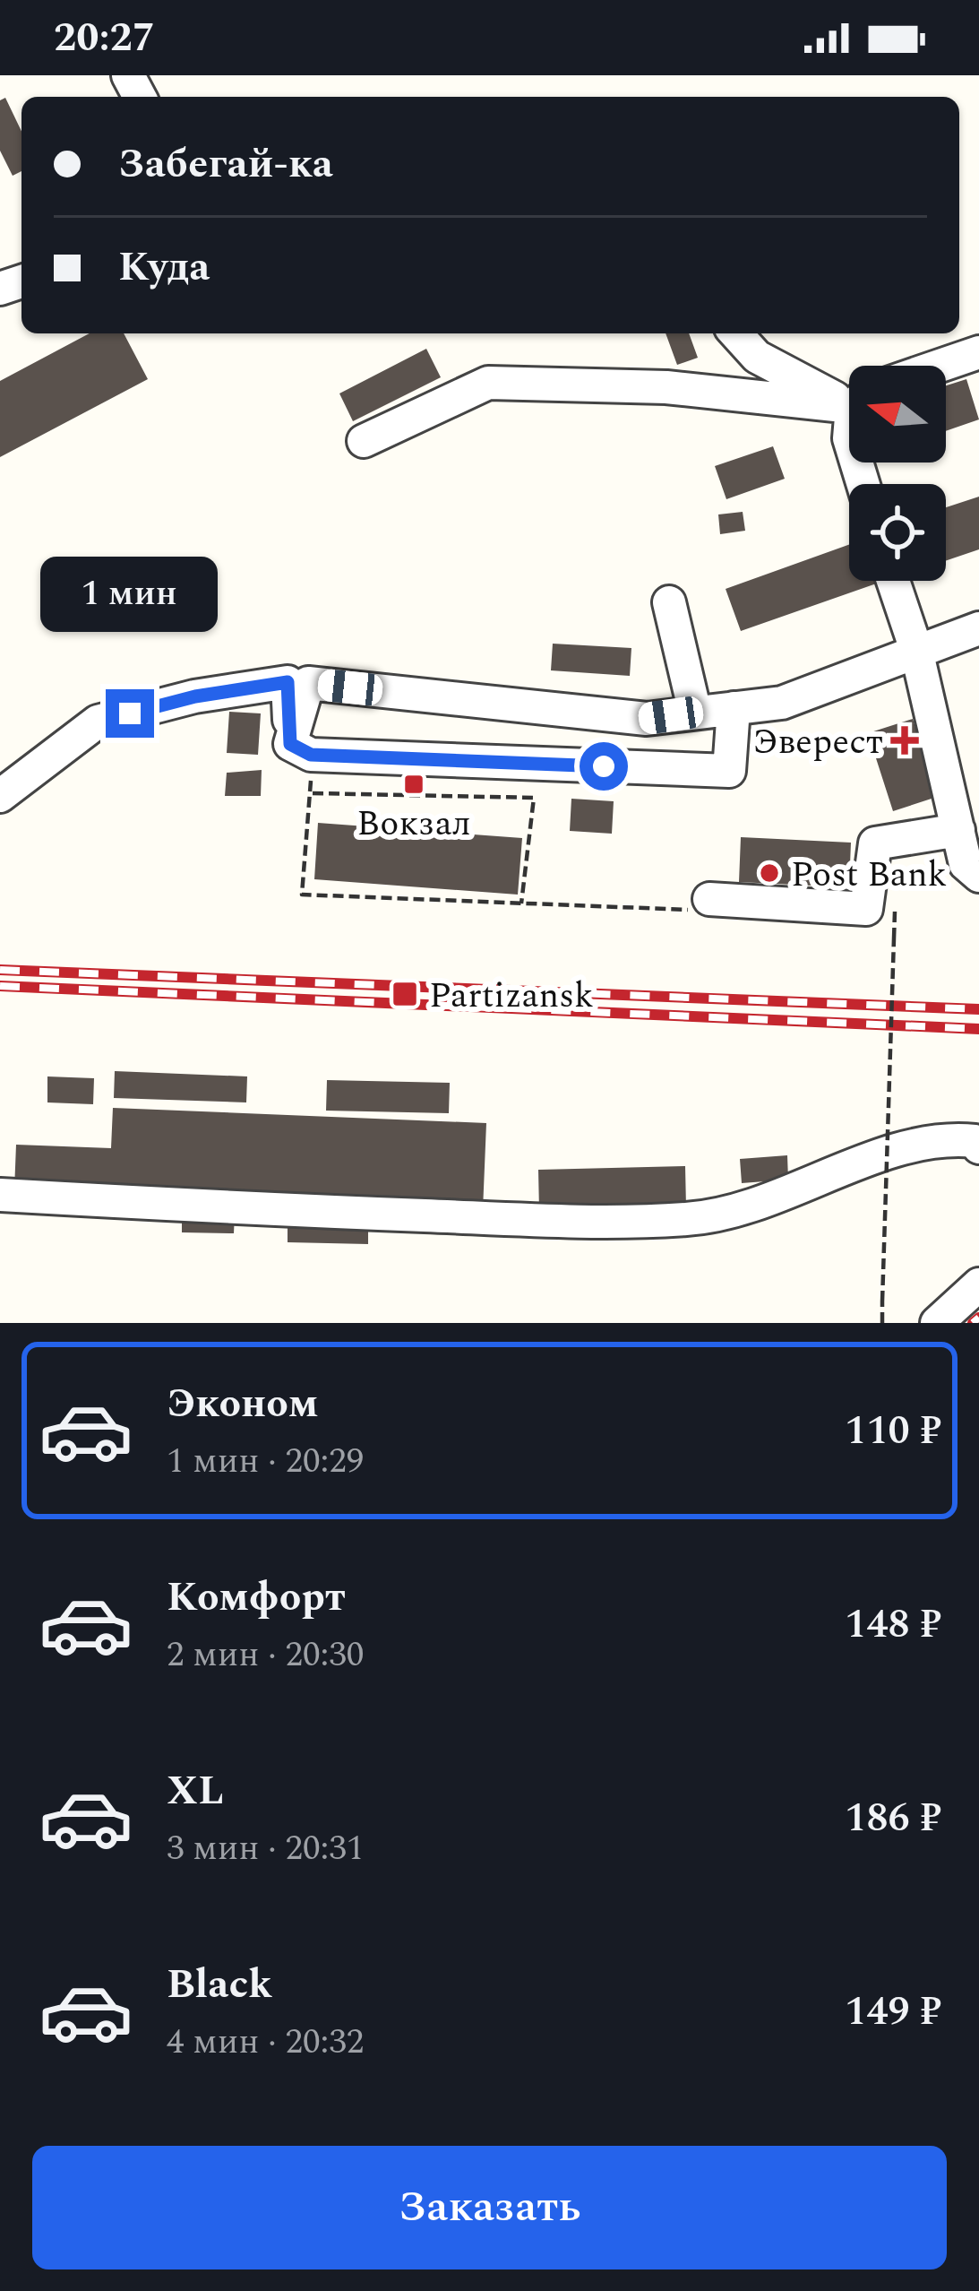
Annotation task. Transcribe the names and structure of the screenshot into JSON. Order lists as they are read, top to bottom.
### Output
{
  "places": {
    "health": ["Эверест"],
    "transit": ["Вокзал", "Partizansk"],
    "other": ["Post Bank"]
  },
  "north": "left",
  "page": {
    "status": "20:27",
    "banner": ["Забегай-ка", "Куда"],
    "bubble": "1 мин",
    "list": [
      {
        "name": "Эконом",
        "note": "1 мин · 20:29",
        "value": "110 ₽"
      },
      {
        "name": "Комфорт",
        "note": "2 мин · 20:30",
        "value": "148 ₽"
      },
      {
        "name": "XL",
        "note": "3 мин · 20:31",
        "value": "186 ₽"
      },
      {
        "name": "Black",
        "note": "4 мин · 20:32",
        "value": "149 ₽"
      }
    ],
    "buttons": "Заказать"
  }
}
